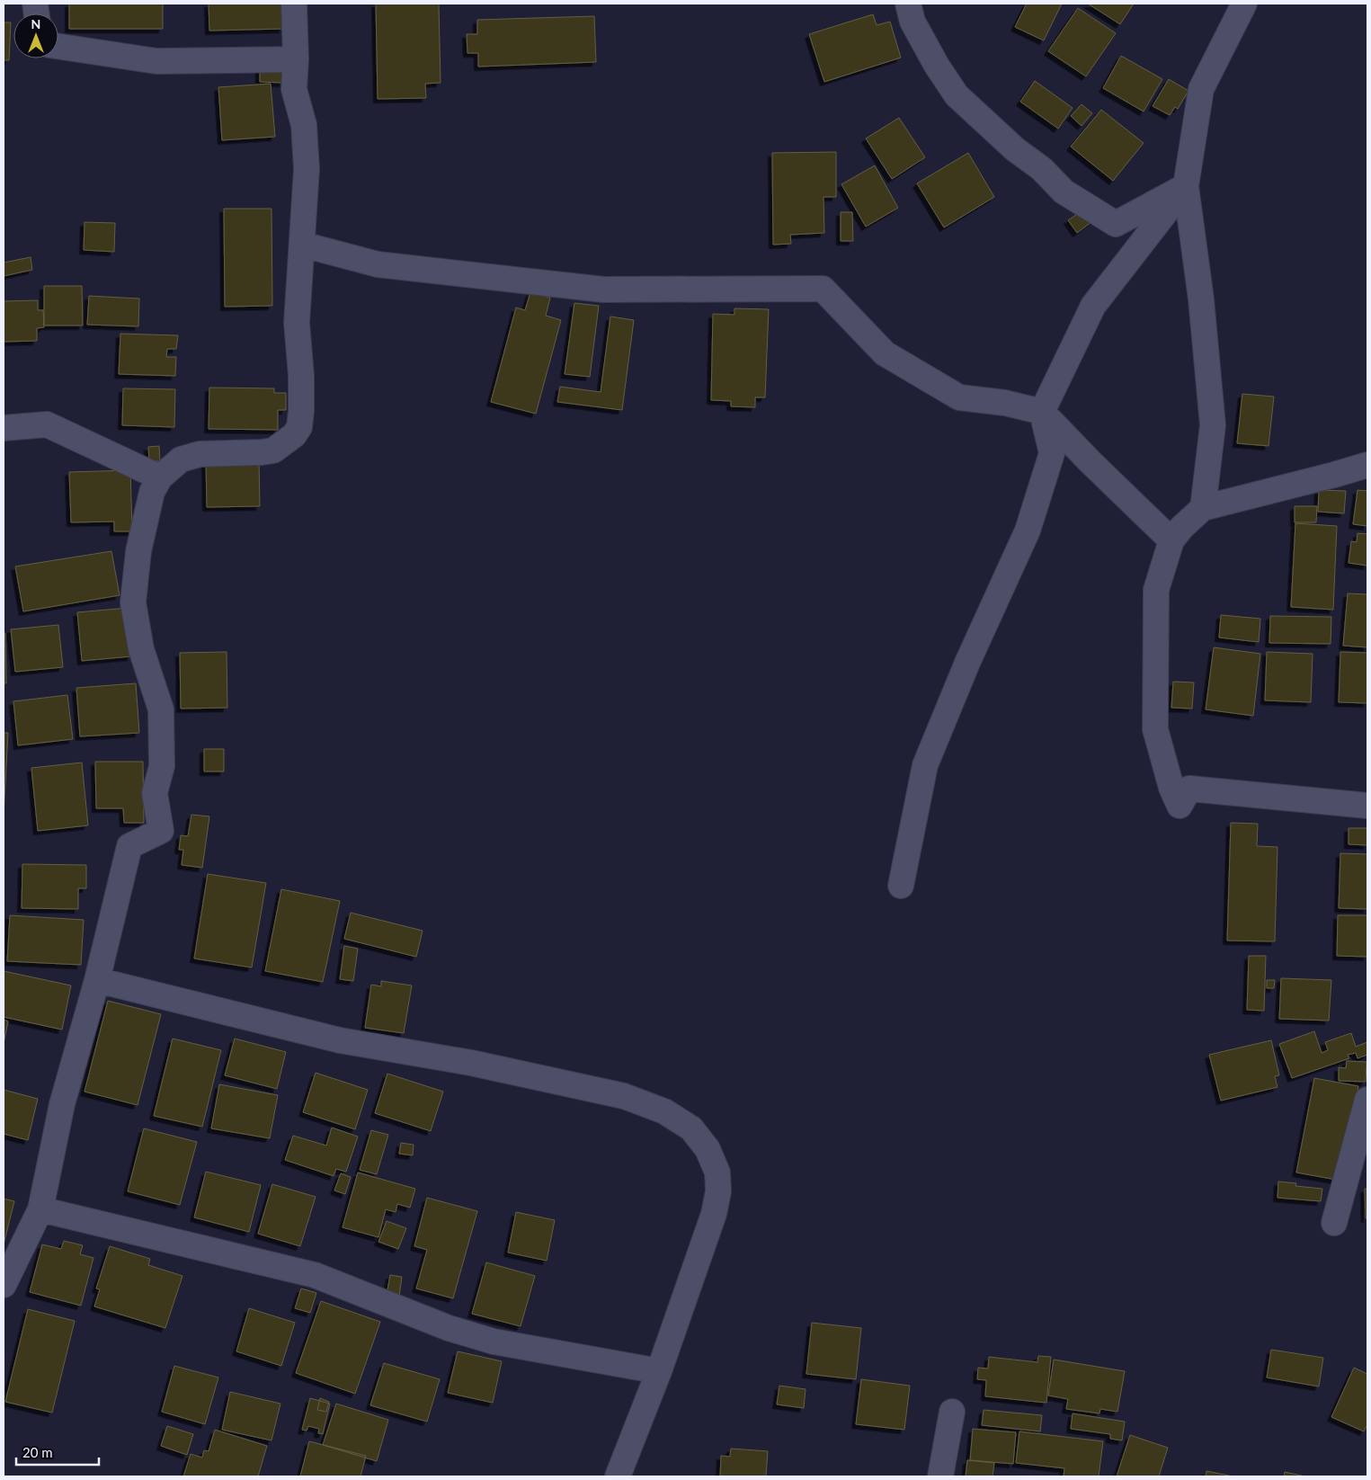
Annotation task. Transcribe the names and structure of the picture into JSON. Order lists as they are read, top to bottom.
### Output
{
  "scale_bar": "20 m",
  "north": "top"
}
